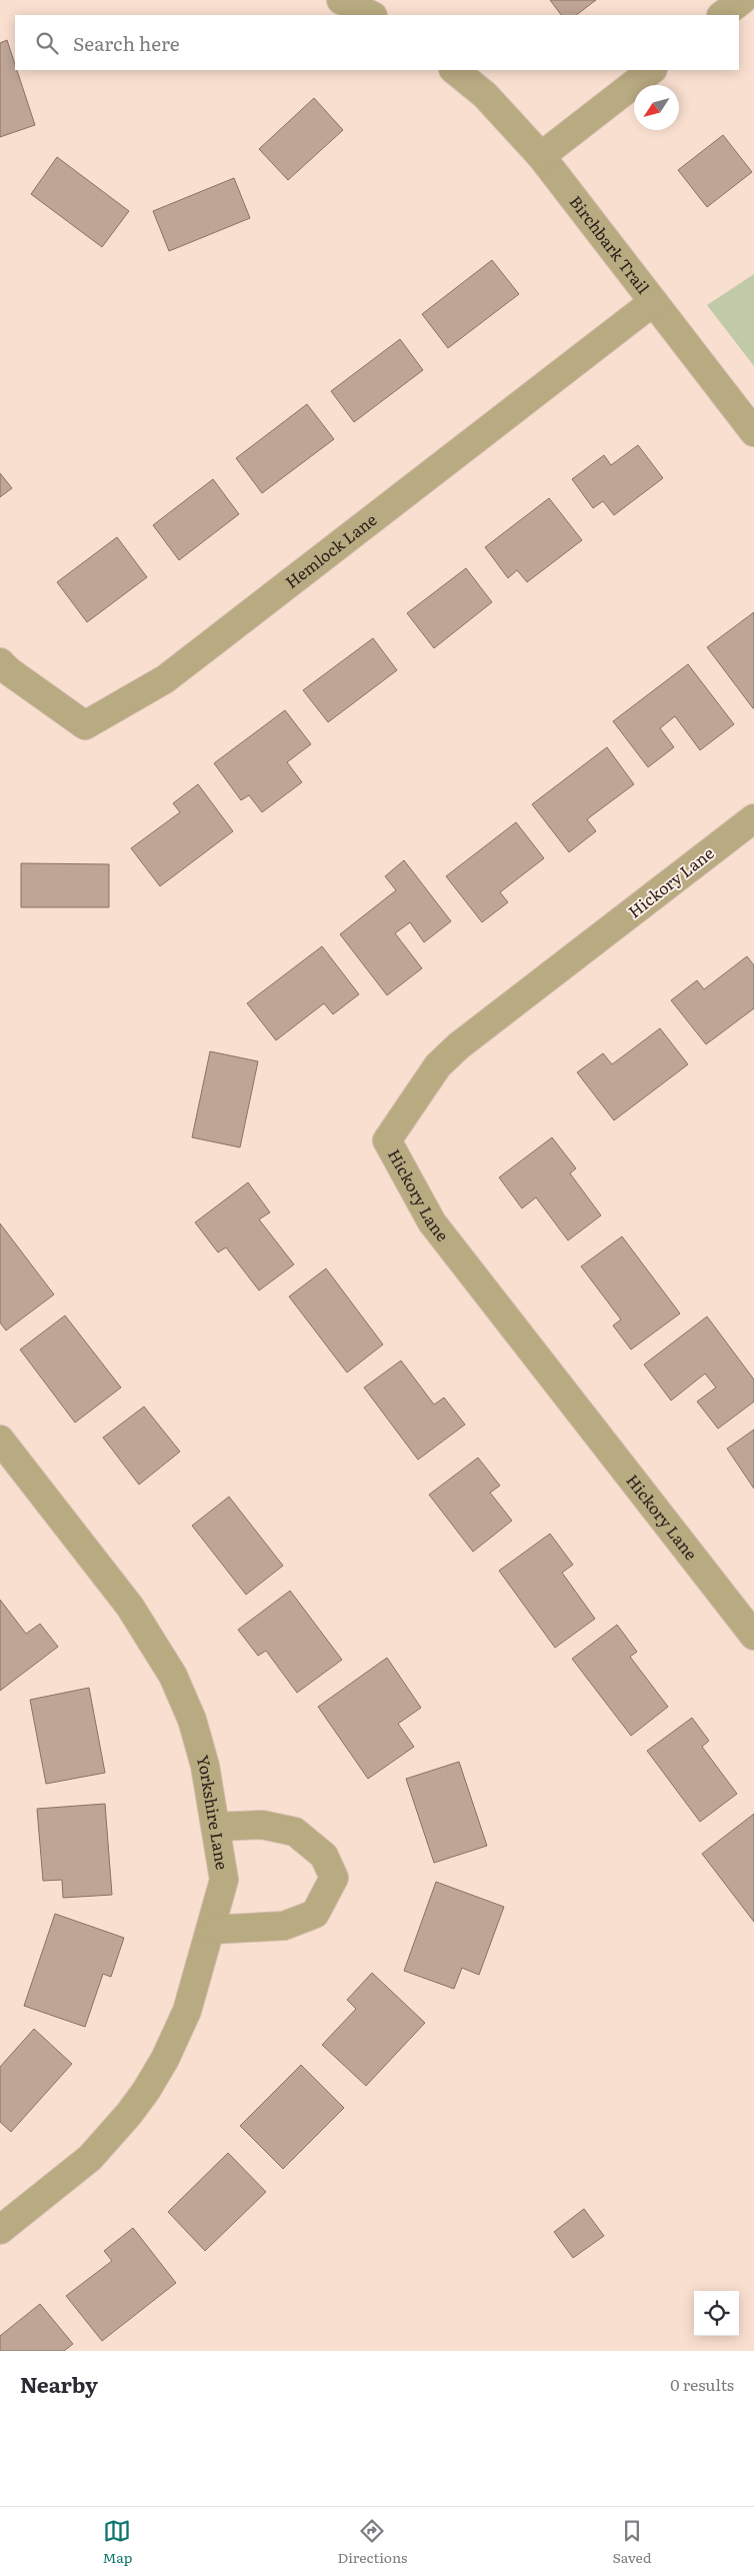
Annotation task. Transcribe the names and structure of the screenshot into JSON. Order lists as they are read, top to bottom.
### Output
{
  "streets": {
    "street": [
      "Birchbark Trail",
      "Hemlock Lane",
      "Hickory Lane",
      "Yorkshire Lane"
    ]
  },
  "crossings": [
    ["Birchbark Trail", "Hemlock Lane"]
  ],
  "north": "bottom left",
  "page": {
    "search": "Search here",
    "heading": ["Nearby", "0 results"],
    "nav": ["Map", "Directions", "Saved"]
  }
}
